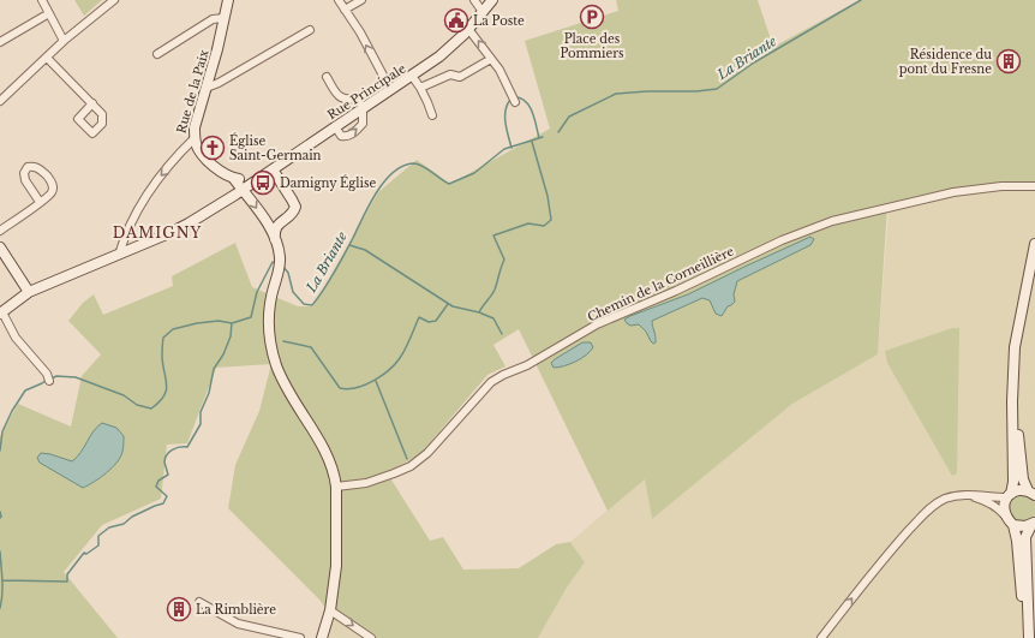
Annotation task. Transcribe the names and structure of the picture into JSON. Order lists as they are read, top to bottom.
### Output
{
  "streets": {
    "street": ["Rue de la Paix", "Rue Principale", "Chemin de la Corneillière"]
  },
  "crossings": [
    ["Rue de la Paix", "Rue Principale"]
  ],
  "one_way": ["Rue de la Paix"],
  "districts": ["DAMIGNY"],
  "water": ["La Briante"],
  "places": {
    "parking": ["Place des Pommiers"],
    "public building": ["La Poste"],
    "building": ["Résidence du pont du Fresne", "La Rimblière"],
    "church": ["Église Saint-Germain"],
    "bus stop": ["Damigny Église"]
  }
}
